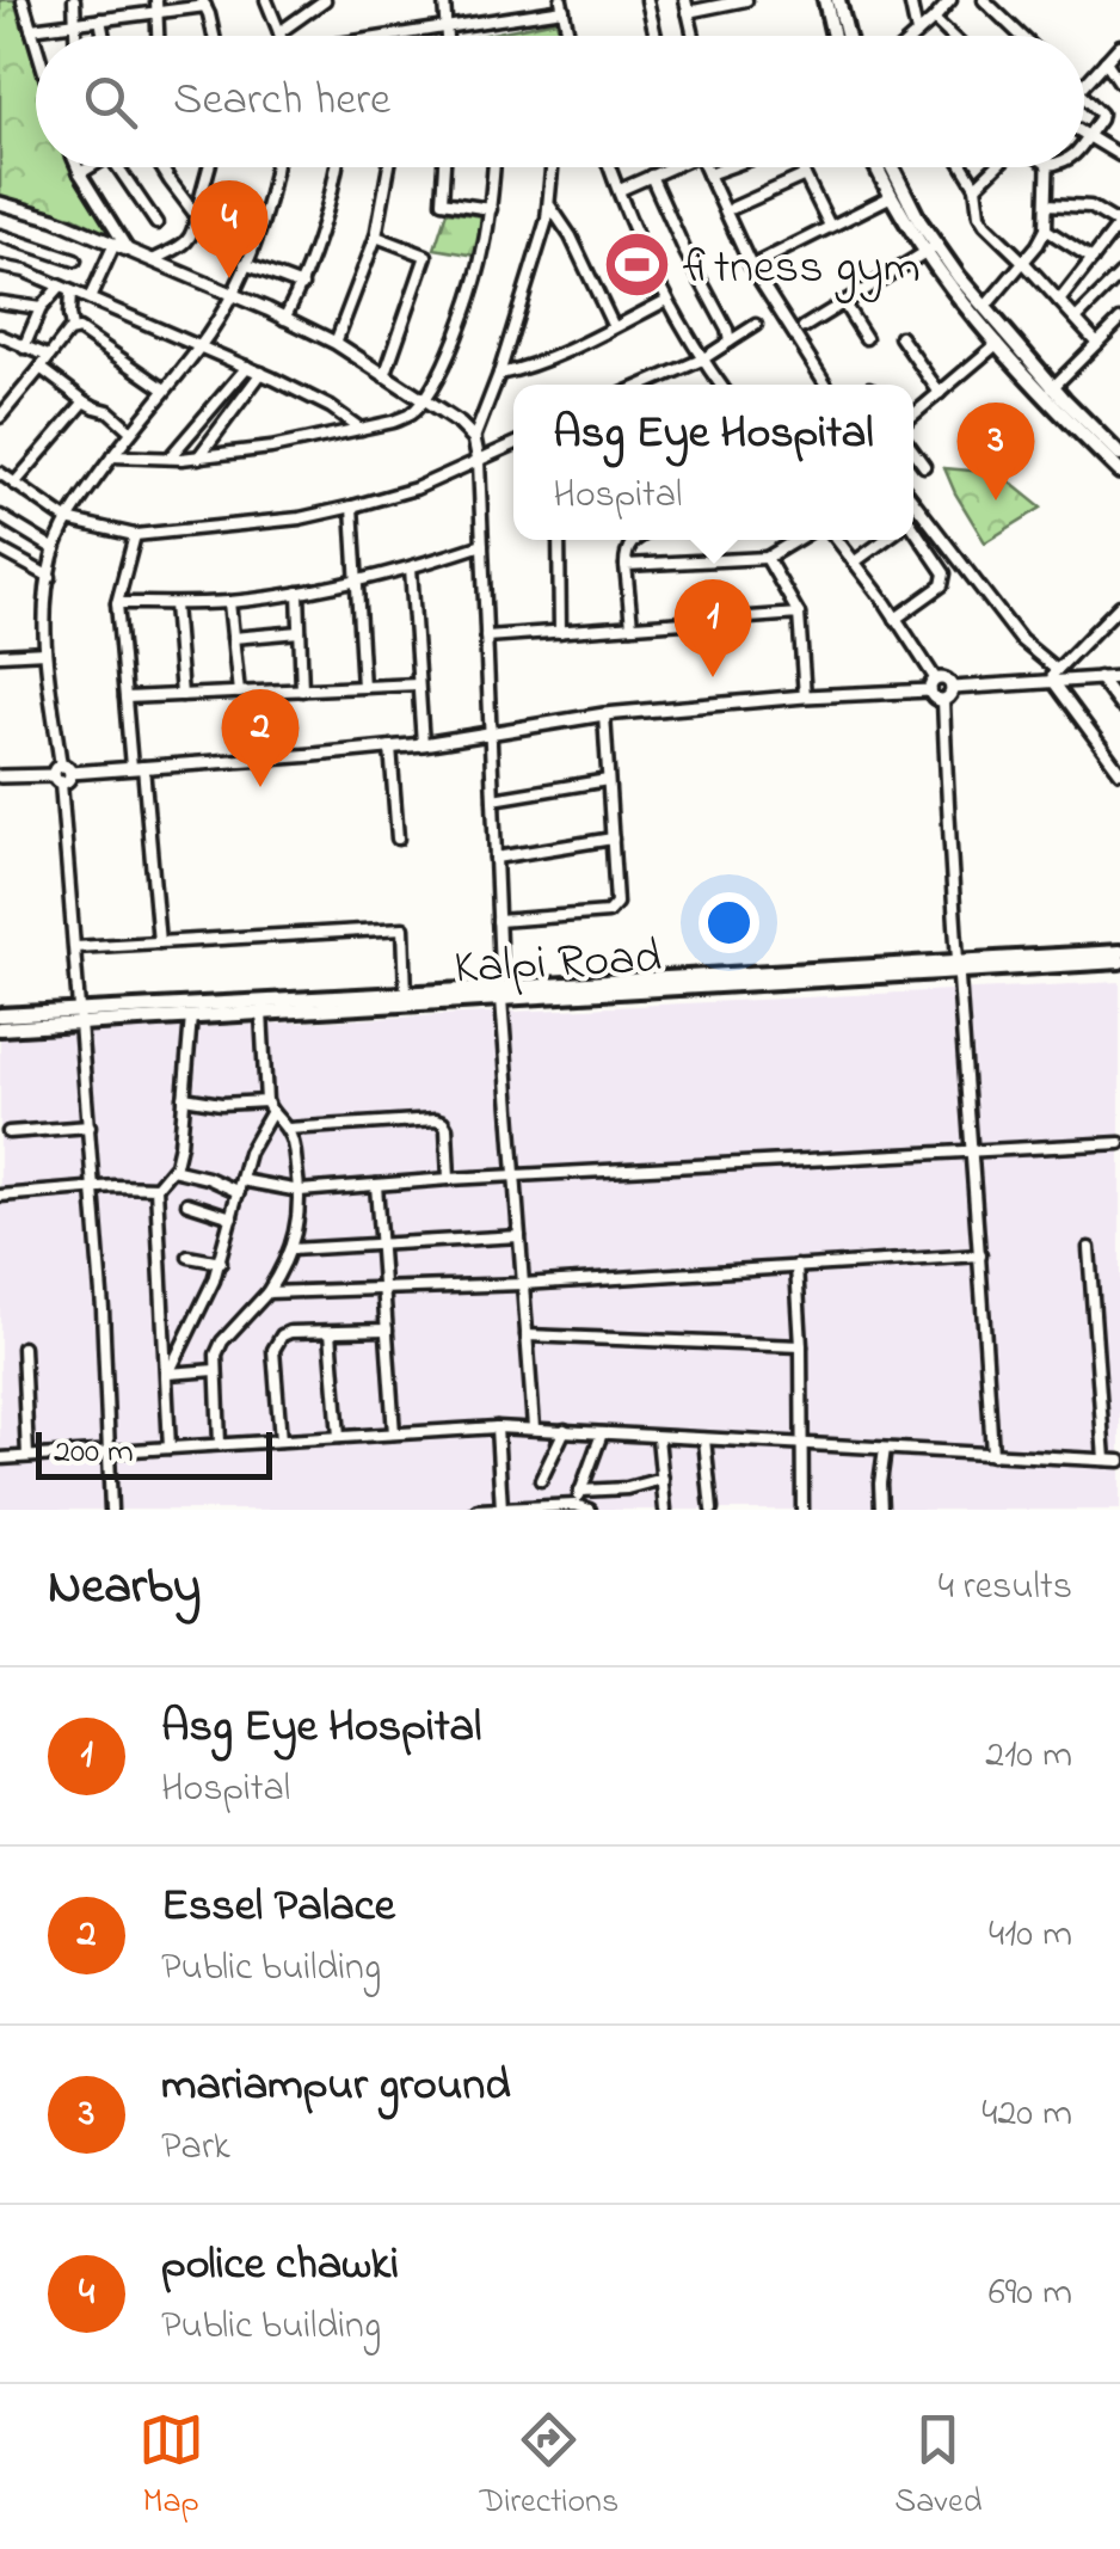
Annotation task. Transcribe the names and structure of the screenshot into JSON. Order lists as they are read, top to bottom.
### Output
{
  "streets": {
    "main road": ["Kalpi Road"]
  },
  "places": {
    "sports": ["fitness gym"]
  },
  "scale_bar": "200 m",
  "page": {
    "search": "Search here",
    "pins": [
      "4",
      "3",
      "1",
      "2"
    ],
    "popup": ["Asg Eye Hospital", "Hospital"],
    "scale": "200 m",
    "heading": ["Nearby", "4 results"],
    "list": [
      {
        "mark": "1",
        "name": "Asg Eye Hospital",
        "note": "Hospital",
        "value": "210 m"
      },
      {
        "mark": "2",
        "name": "Essel Palace",
        "note": "Public building",
        "value": "410 m"
      },
      {
        "mark": "3",
        "name": "mariampur ground",
        "note": "Park",
        "value": "420 m"
      },
      {
        "mark": "4",
        "name": "police chawki",
        "note": "Public building",
        "value": "690 m"
      }
    ],
    "nav": ["Map", "Directions", "Saved"]
  }
}
